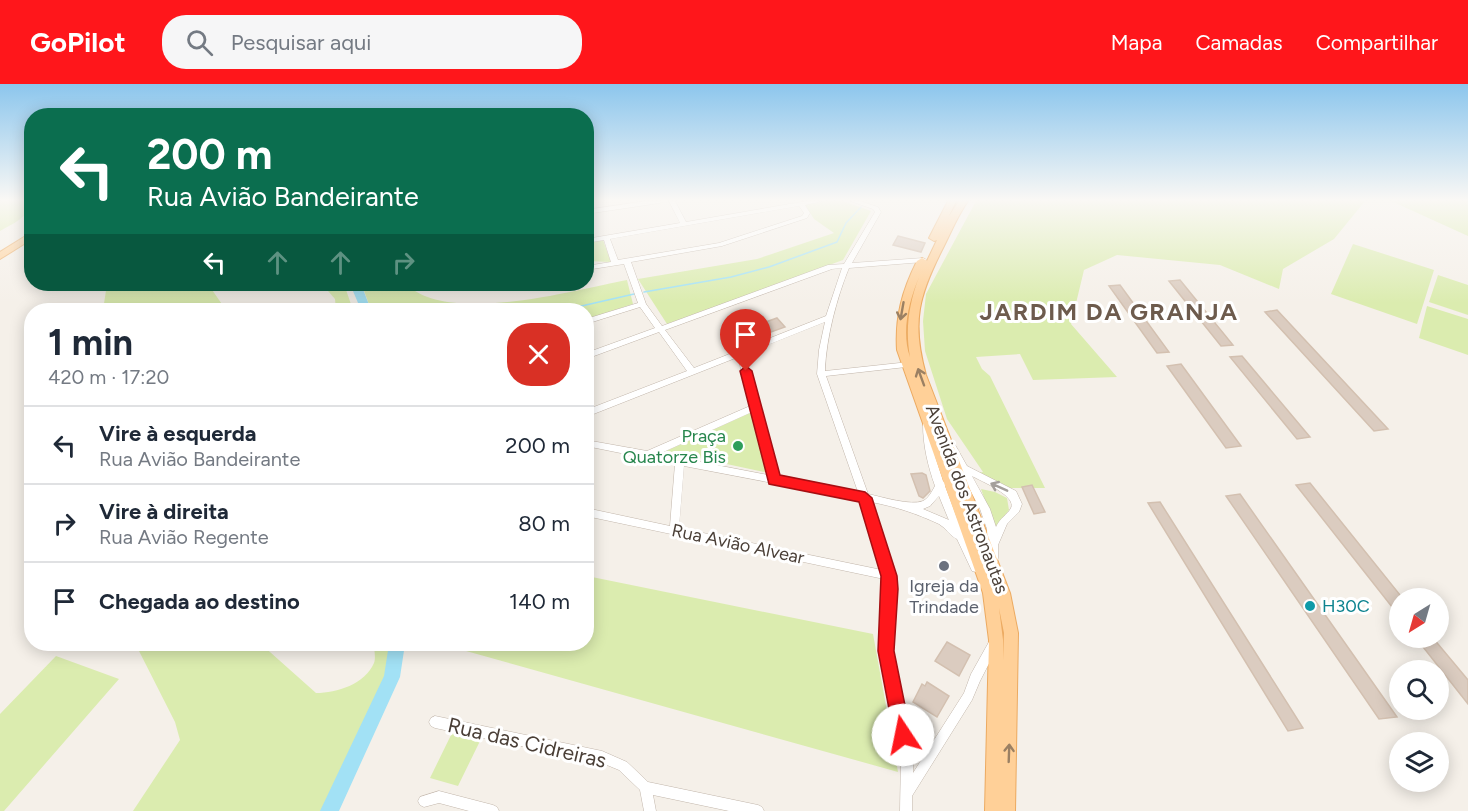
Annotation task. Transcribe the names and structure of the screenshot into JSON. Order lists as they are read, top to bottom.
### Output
{
  "streets": {
    "main road": ["Avenida dos Astronautas"],
    "street": ["Rua Avião Alvear", "Rua das Cidreiras"]
  },
  "districts": ["JARDIM DA GRANJA"],
  "places": ["Praça Quatorze Bis", "Igreja da Trindade", "H30C"],
  "north": "bottom left",
  "page": {
    "header": "GoPilot",
    "search": "Pesquisar aqui",
    "nav": ["Mapa", "Camadas", "Compartilhar"],
    "turn": ["200 m", "Rua Avião Bandeirante"],
    "heading": ["1 min", "420 m · 17:20"],
    "list": [
      {
        "name": "Vire à esquerda",
        "note": "Rua Avião Bandeirante",
        "value": "200 m"
      },
      {
        "name": "Vire à direita",
        "note": "Rua Avião Regente",
        "value": "80 m"
      },
      {
        "name": "Chegada ao destino",
        "value": "140 m"
      }
    ]
  }
}
